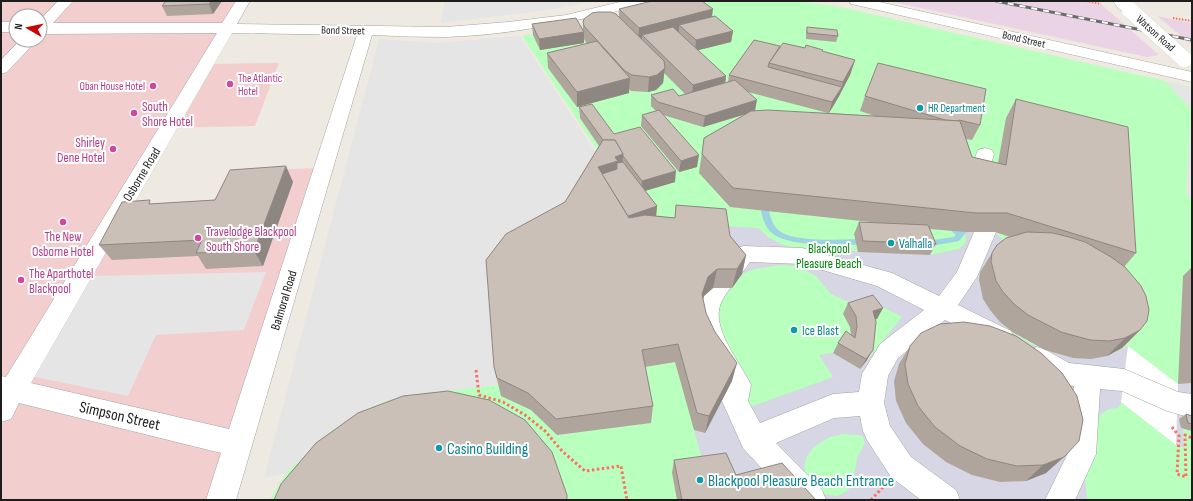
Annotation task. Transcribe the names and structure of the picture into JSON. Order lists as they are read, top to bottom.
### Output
{
  "streets": {
    "street": [
      "Bond Street",
      "Watson Road",
      "Osborne Road",
      "Balmoral Road",
      "Simpson Street"
    ]
  },
  "crossings": [
    ["Bond Street", "Osborne Road"],
    ["Bond Street", "Balmoral Road"],
    ["Osborne Road", "Simpson Street"],
    ["Balmoral Road", "Simpson Street"]
  ],
  "parks": ["Blackpool Pleasure Beach"],
  "places": [
    "The Atlantic Hotel",
    "Oban House Hotel",
    "HR Department",
    "South Shore Hotel",
    "Shirley Dene Hotel",
    "The New Osborne Hotel",
    "Travelodge Blackpool South Shore",
    "Valhalla",
    "The Aparthotel Blackpool",
    "Ice Blast",
    "Casino Building",
    "Blackpool Pleasure Beach Entrance"
  ],
  "north": "left"
}
